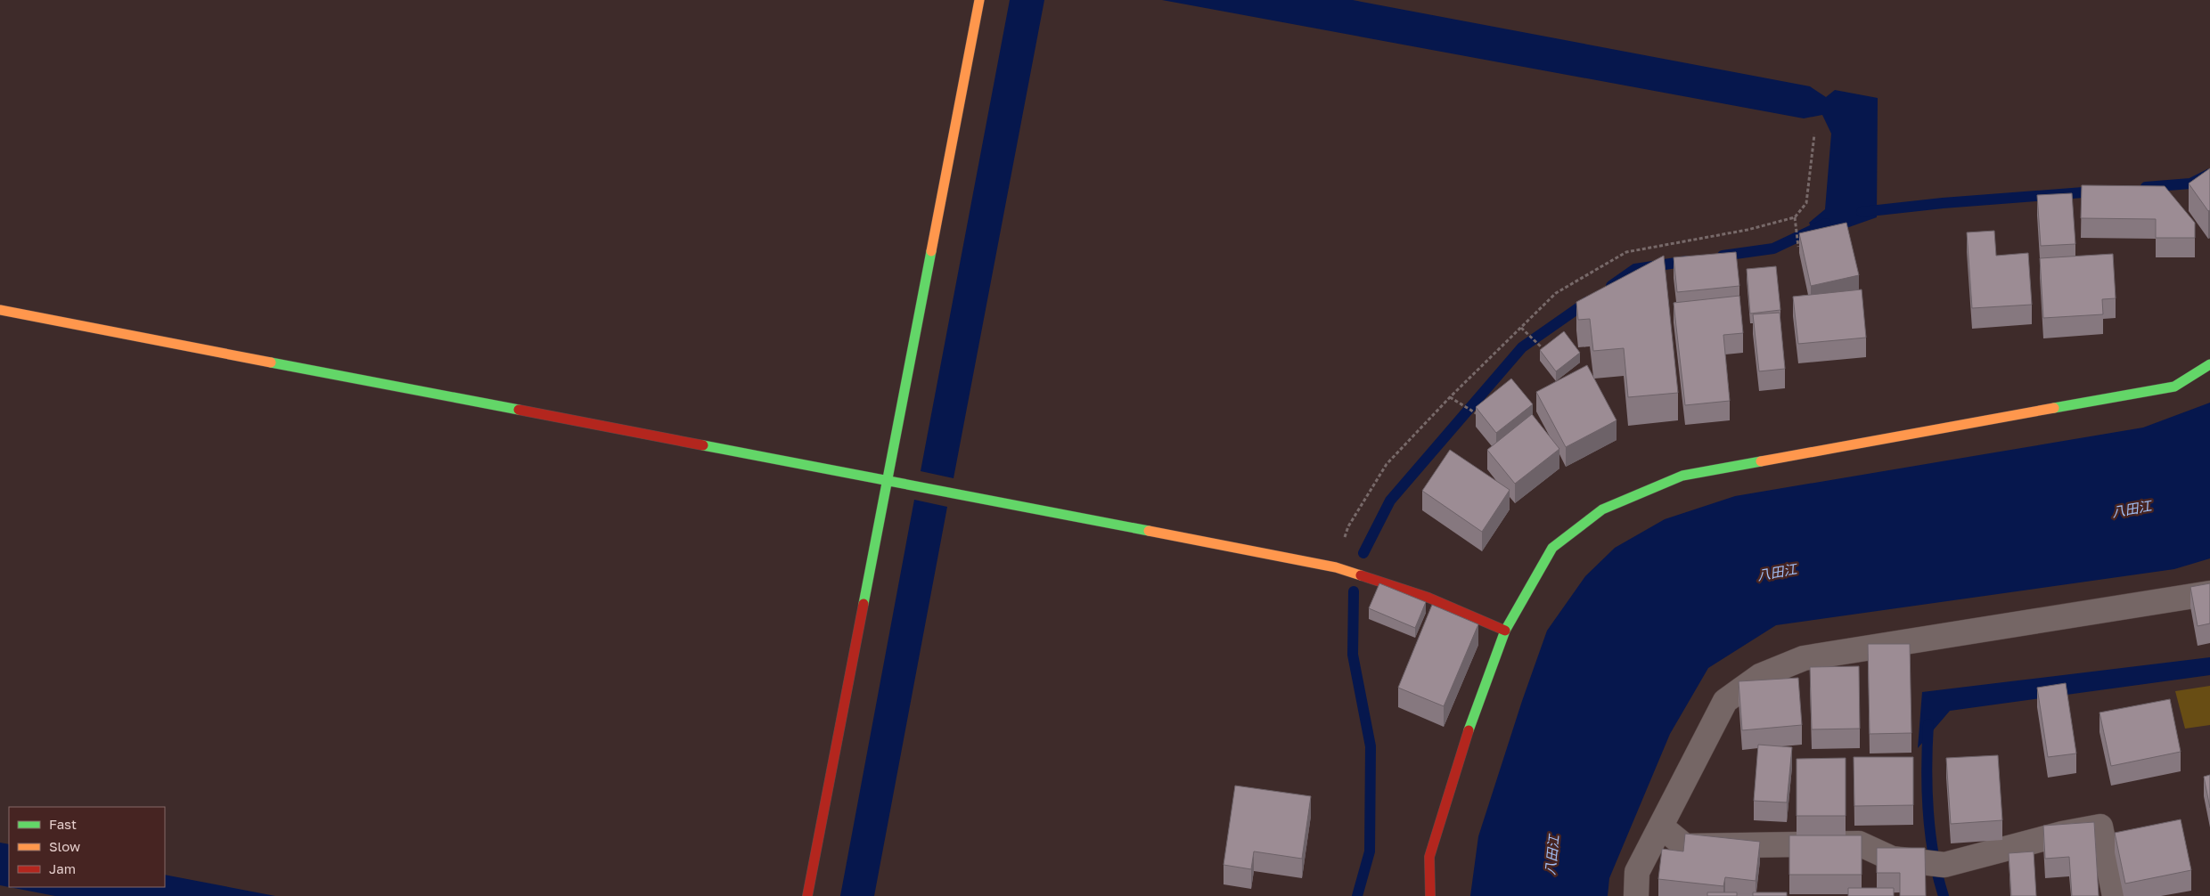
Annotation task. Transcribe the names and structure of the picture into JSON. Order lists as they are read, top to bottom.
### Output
{
  "water": ["八田江"],
  "legend": ["Fast", "Slow", "Jam"]
}
